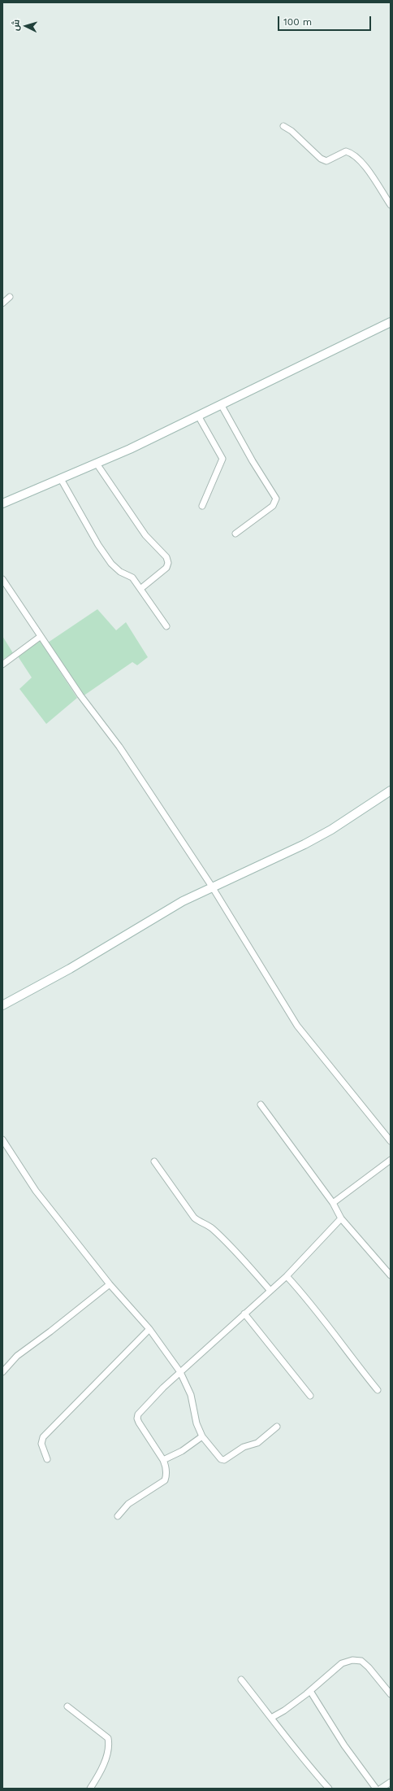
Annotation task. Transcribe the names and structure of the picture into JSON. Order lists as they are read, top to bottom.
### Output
{
  "scale_bar": "100 m",
  "north": "left"
}
